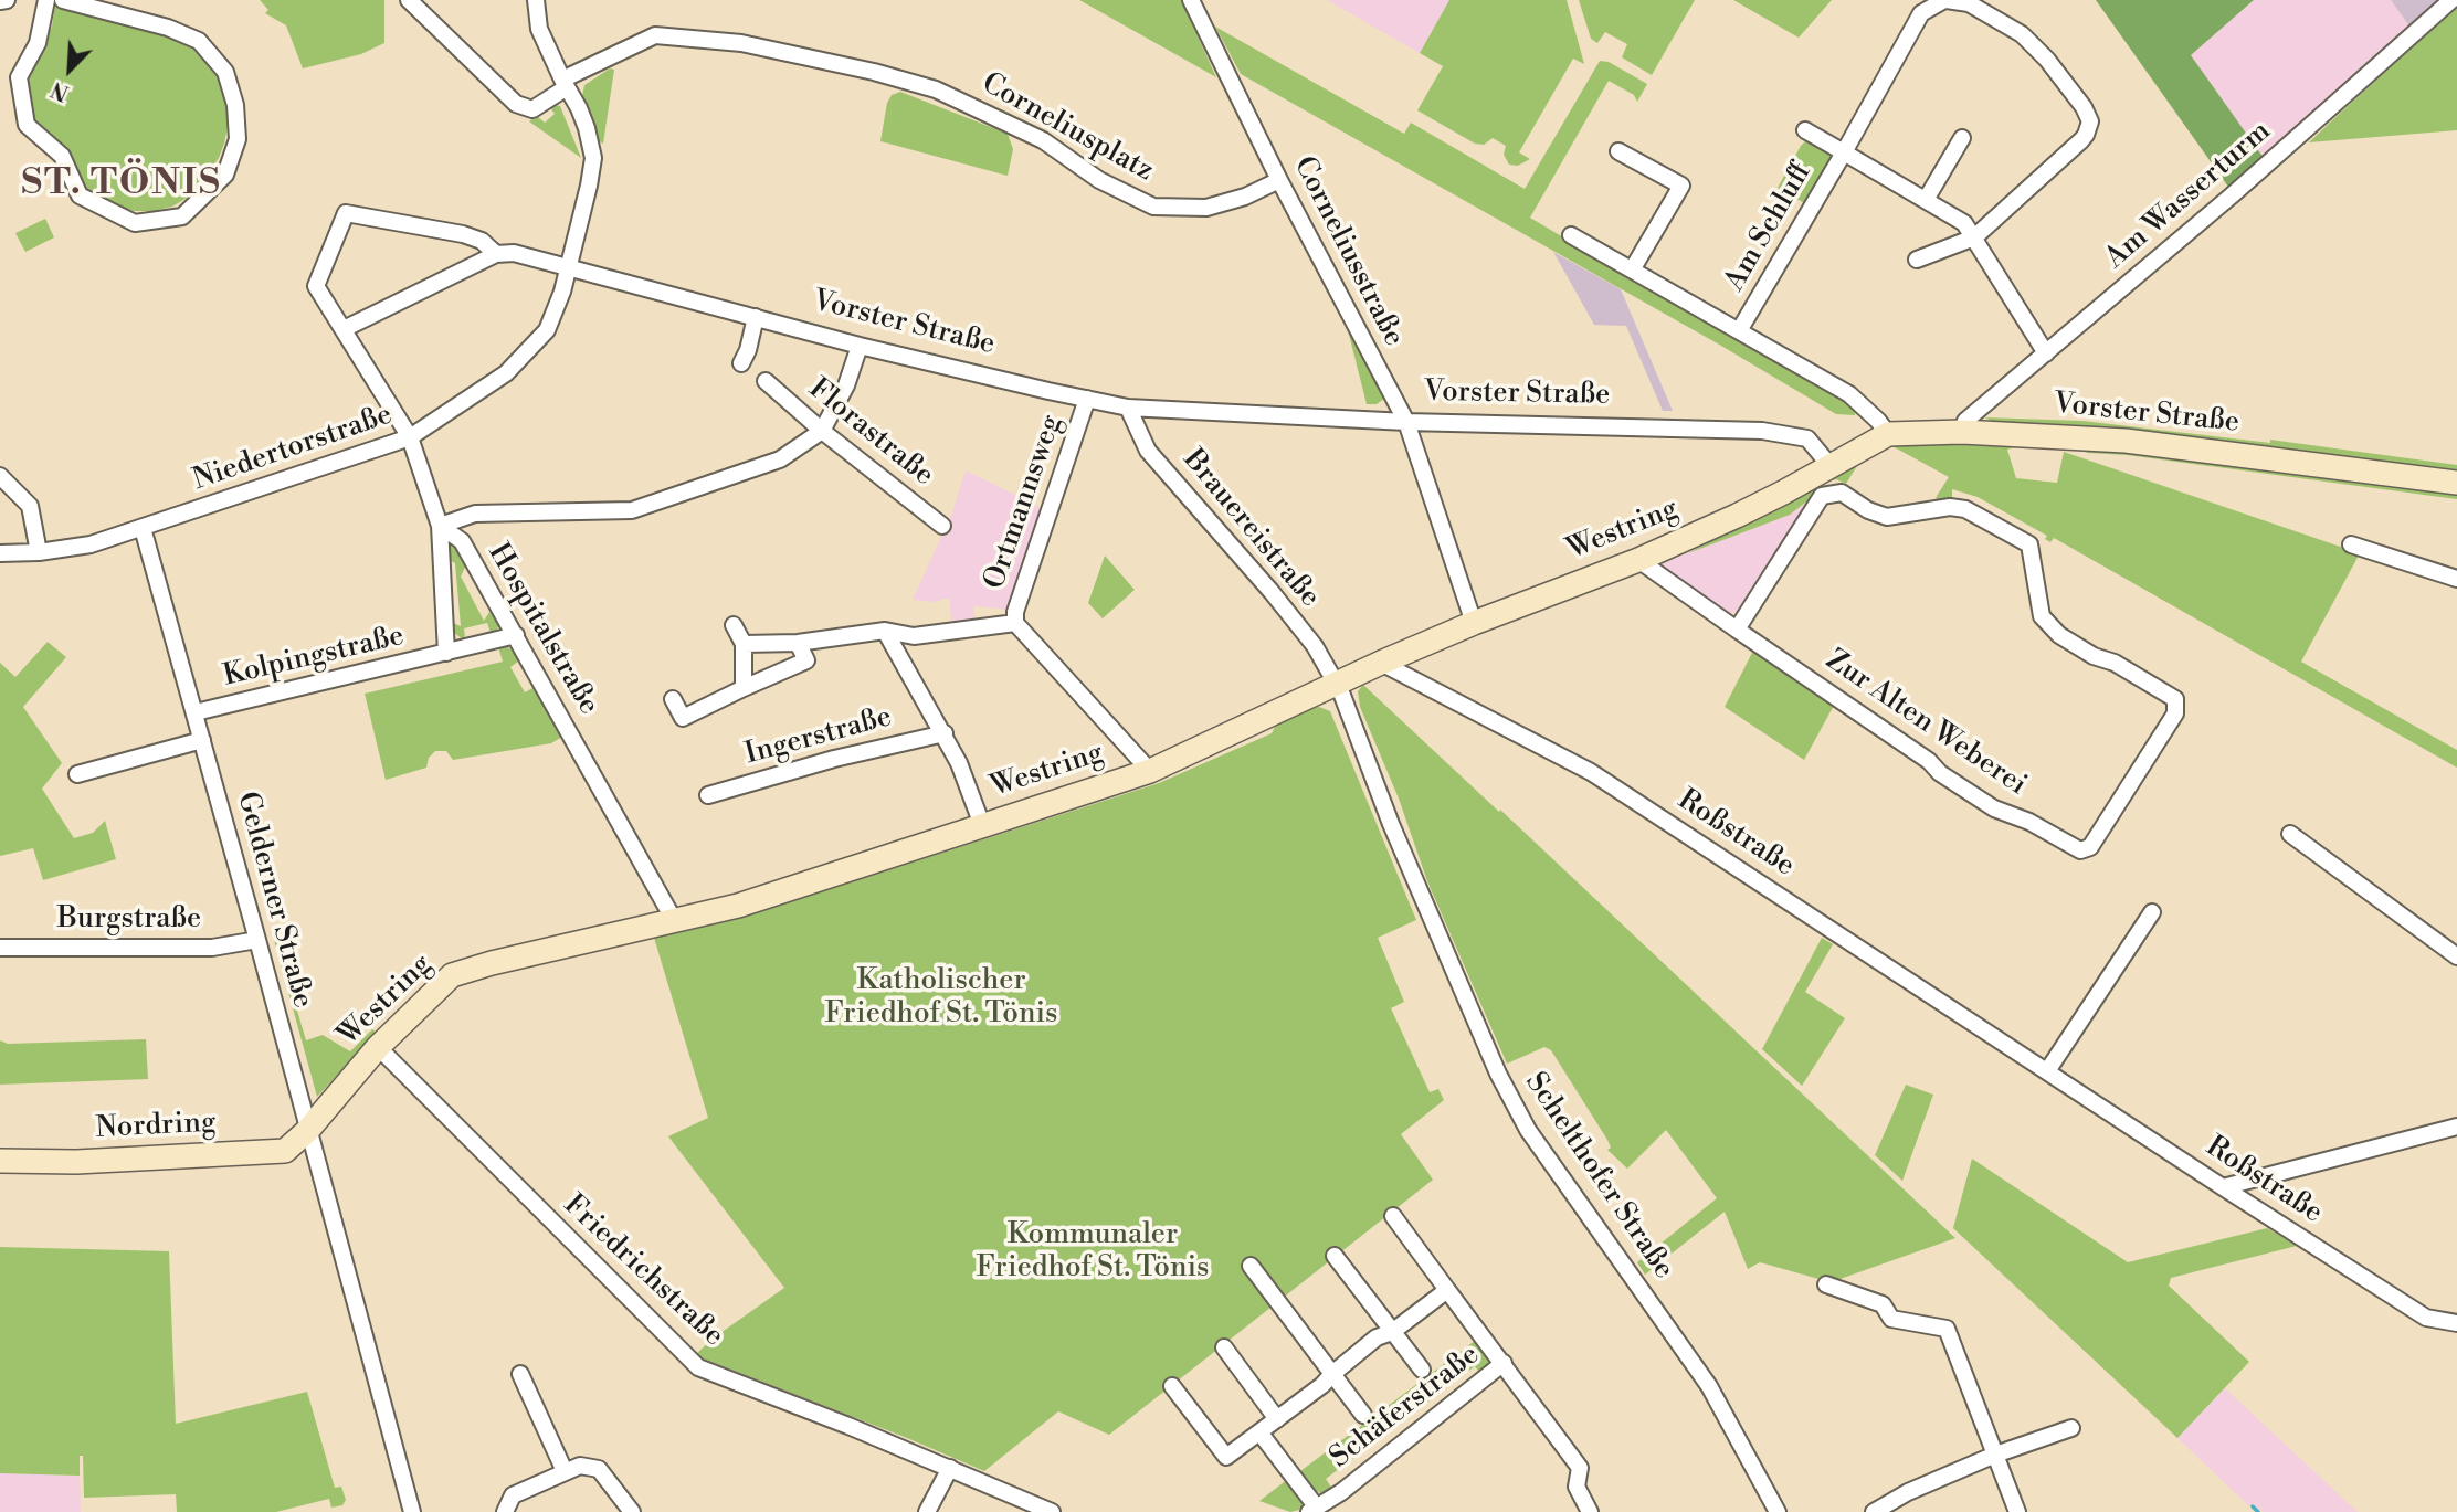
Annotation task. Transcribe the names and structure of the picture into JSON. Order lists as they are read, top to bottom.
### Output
{
  "streets": {
    "street": [
      "Corneliusplatz",
      "Am Wasserturm",
      "Am Schluff",
      "Corneliusstraße",
      "Vorster Straße",
      "Florastraße",
      "Niedertorstraße",
      "Ortmannsweg",
      "Brauereistraße",
      "Westring",
      "Hospitalstraße",
      "Kolpingstraße",
      "Zur Alten Weberei",
      "Ingerstraße",
      "Roßstraße",
      "Gelderner Straße",
      "Burgstraße",
      "Nordring",
      "Schelthofer Straße",
      "Friedrichstraße",
      "Schäferstraße"
    ]
  },
  "crossings": [
    ["Corneliusplatz", "Corneliusstraße"],
    ["Corneliusplatz", "Niedertorstraße"],
    ["Am Wasserturm", "Vorster Straße"],
    ["Am Schluff", "Vorster Straße"],
    ["Corneliusstraße", "Vorster Straße"],
    ["Corneliusstraße", "Westring"],
    ["Vorster Straße", "Niedertorstraße"],
    ["Vorster Straße", "Ortmannsweg"],
    ["Vorster Straße", "Brauereistraße"],
    ["Vorster Straße", "Westring"],
    ["Vorster Straße", "Hospitalstraße"],
    ["Niedertorstraße", "Hospitalstraße"],
    ["Niedertorstraße", "Gelderner Straße"],
    ["Ortmannsweg", "Westring"],
    ["Ortmannsweg", "Ingerstraße"],
    ["Brauereistraße", "Westring"],
    ["Brauereistraße", "Schelthofer Straße"],
    ["Westring", "Hospitalstraße"],
    ["Westring", "Zur Alten Weberei"],
    ["Westring", "Ingerstraße"],
    ["Westring", "Roßstraße"],
    ["Westring", "Gelderner Straße"],
    ["Westring", "Nordring"],
    ["Westring", "Schelthofer Straße"],
    ["Westring", "Friedrichstraße"],
    ["Hospitalstraße", "Kolpingstraße"],
    ["Kolpingstraße", "Gelderner Straße"],
    ["Gelderner Straße", "Burgstraße"],
    ["Gelderner Straße", "Nordring"]
  ],
  "districts": ["ST. TÖNIS"],
  "parks": ["Katholischer Friedhof St. Tönis", "Kommunaler Friedhof St. Tönis"],
  "north": "bottom left"
}
